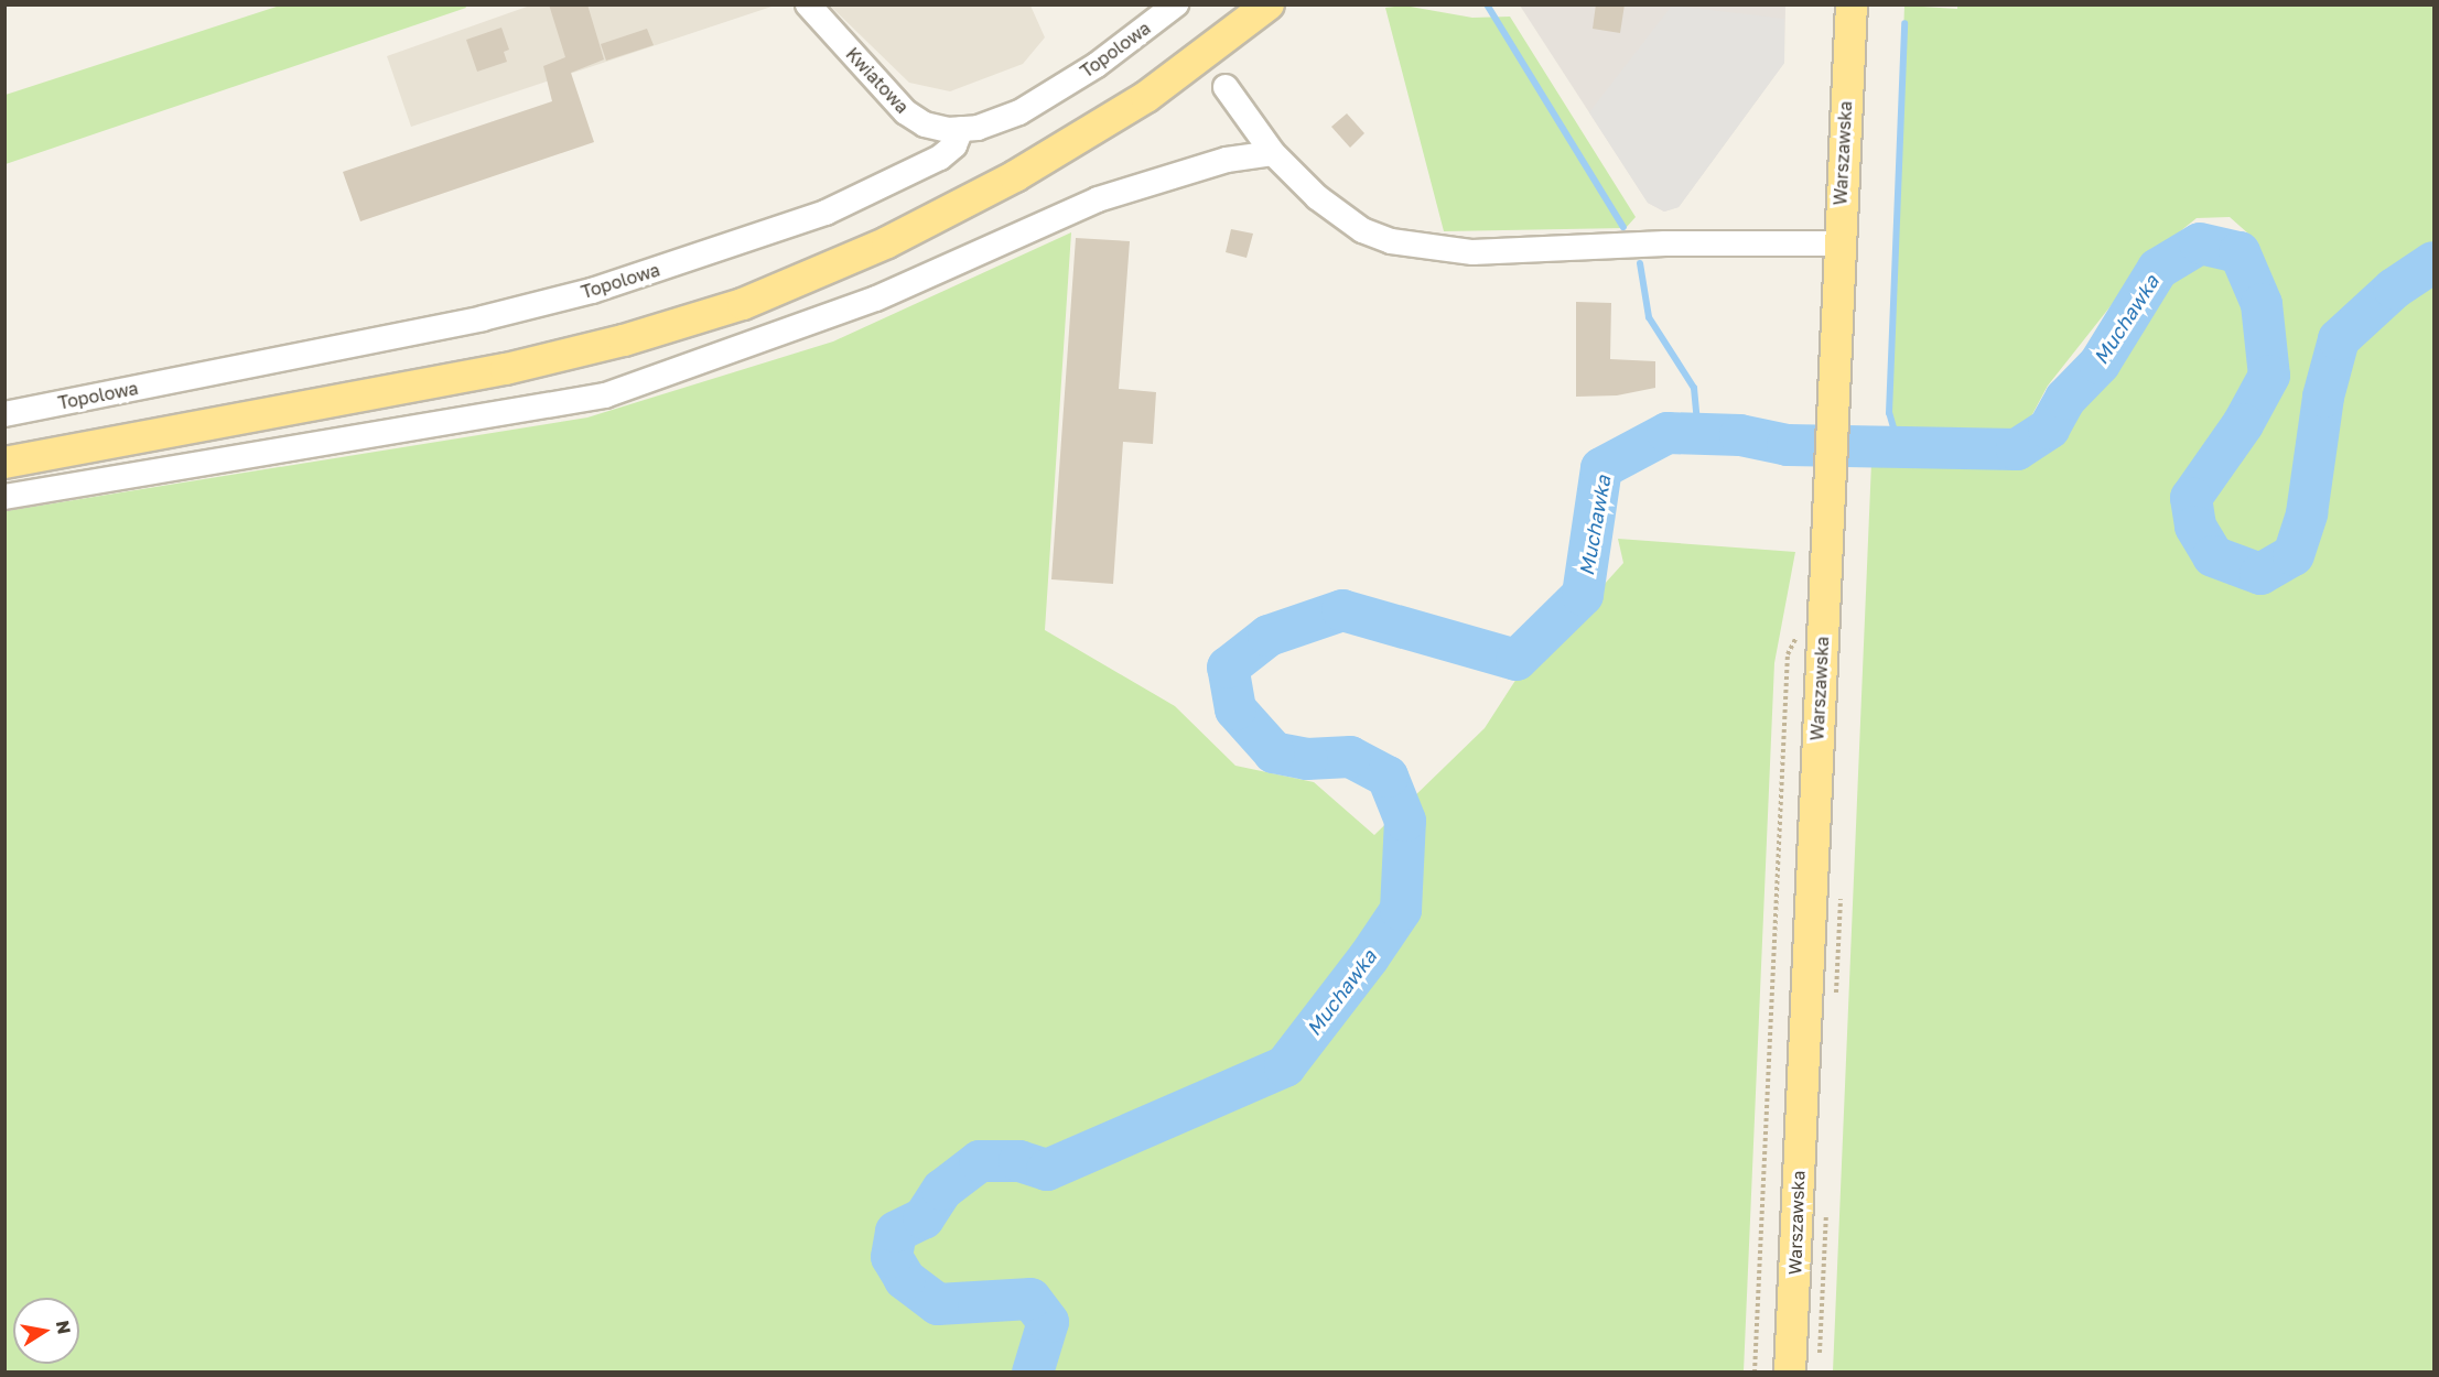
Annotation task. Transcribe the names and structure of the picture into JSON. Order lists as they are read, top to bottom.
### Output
{
  "streets": {
    "main road": ["Warszawska"],
    "street": ["Topolowa", "Kwiatowa"]
  },
  "crossings": [
    ["Topolowa", "Kwiatowa"]
  ],
  "water": ["Muchawka"],
  "north": "right"
}
